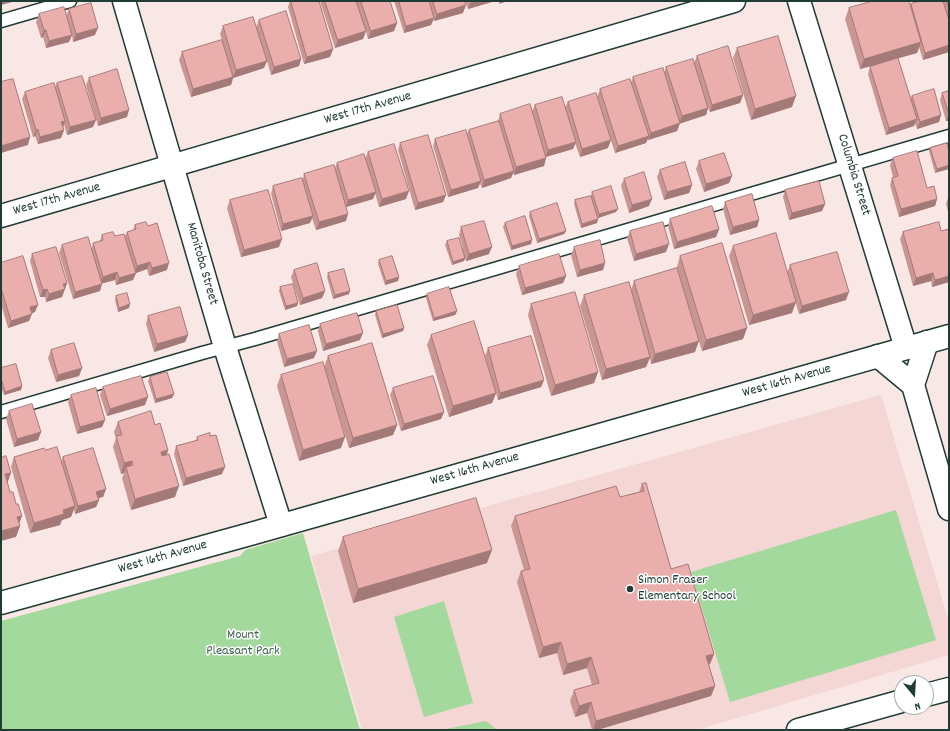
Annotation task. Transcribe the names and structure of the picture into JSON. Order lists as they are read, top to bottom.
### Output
{
  "streets": {
    "street": [
      "West 17th Avenue",
      "Columbia Street",
      "Manitoba Street",
      "West 16th Avenue"
    ]
  },
  "crossings": [
    ["West 17th Avenue", "Manitoba Street"],
    ["Columbia Street", "West 16th Avenue"],
    ["Manitoba Street", "West 16th Avenue"]
  ],
  "parks": ["Mount Pleasant Park"],
  "places": ["Simon Fraser Elementary School"],
  "north": "bottom"
}
